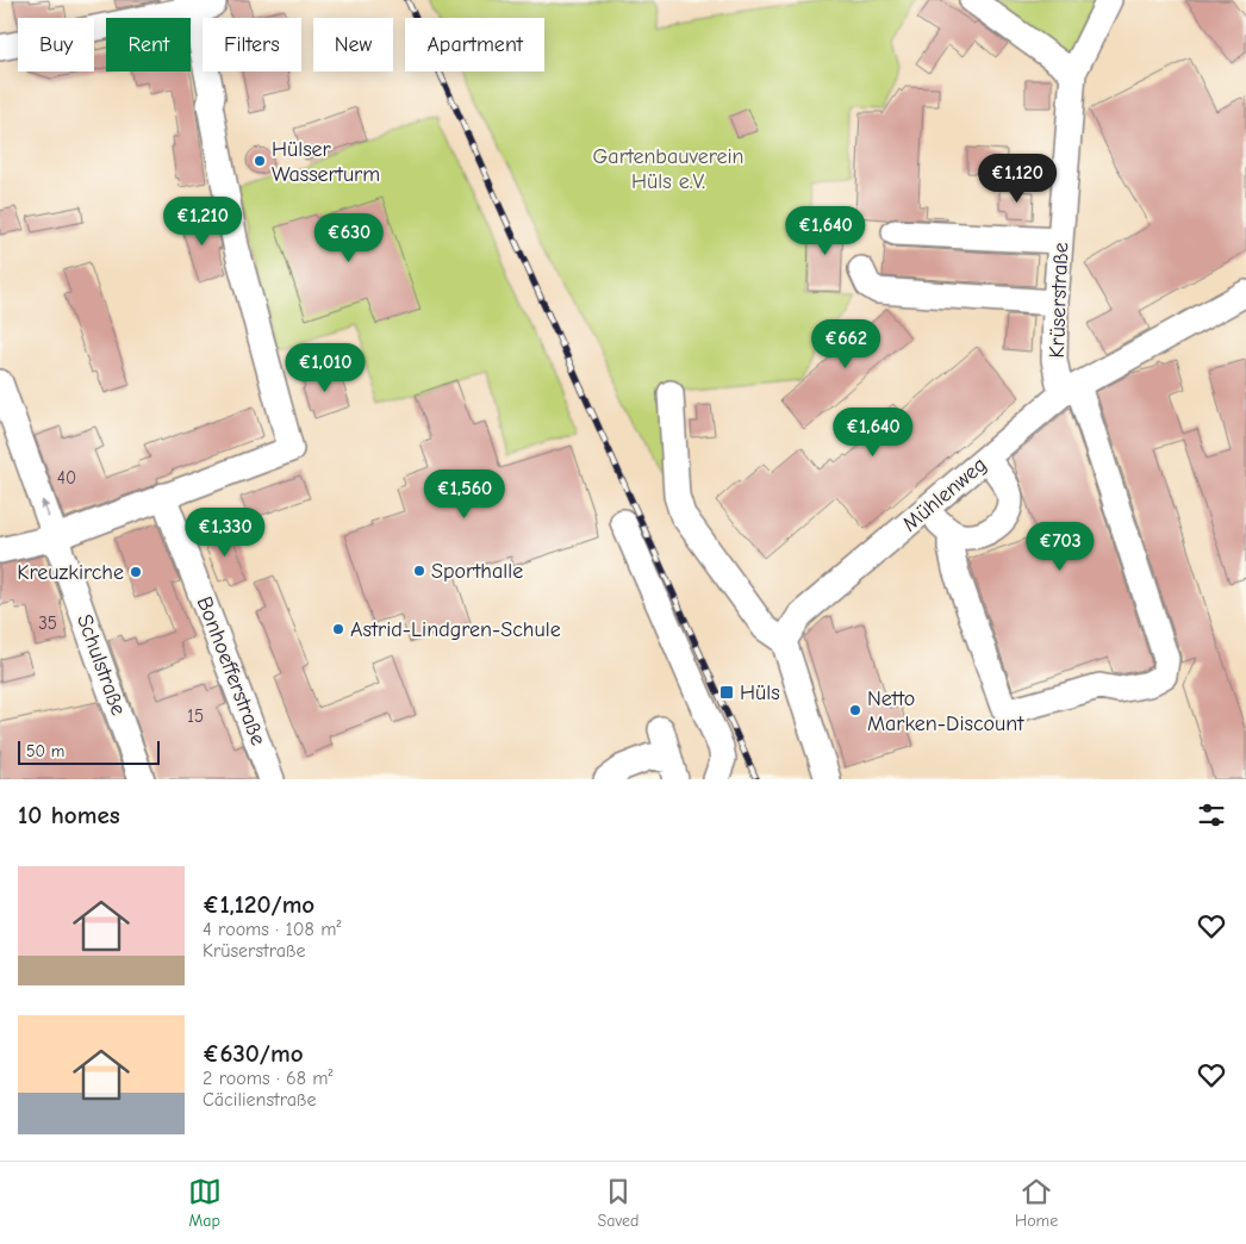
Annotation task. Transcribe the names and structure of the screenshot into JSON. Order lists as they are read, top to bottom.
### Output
{
  "streets": {
    "street": [
      "Krüserstraße",
      "Mühlenweg",
      "Schulstraße",
      "Bonhoefferstraße"
    ]
  },
  "crossings": [
    ["Krüserstraße", "Mühlenweg"]
  ],
  "one_way": ["Schulstraße"],
  "parks": ["Gartenbauverein Hüls e.V."],
  "places": {
    "other": [
      "Hülser Wasserturm",
      "Sporthalle",
      "Kreuzkirche",
      "Astrid-Lindgren-Schule",
      "Netto Marken-Discount"
    ],
    "transit": ["Hüls"]
  },
  "house_numbers": ["40", "35", "15"],
  "scale_bar": "50 m",
  "page": {
    "chip": [
      "Buy",
      "Rent",
      "Filters",
      "New",
      "Apartment"
    ],
    "price": [
      "€1,120",
      "€1,210",
      "€1,640",
      "€630",
      "€662",
      "€1,010",
      "€1,640",
      "€1,560",
      "€1,330",
      "€703"
    ],
    "scale": "50 m",
    "heading": "10 homes",
    "list": [
      {
        "name": "€1,120/mo",
        "note": "4 rooms · 108 m² · Krüserstraße"
      },
      {
        "name": "€630/mo",
        "note": "2 rooms · 68 m² · Cäcilienstraße"
      }
    ],
    "tabs": ["Map", "Saved", "Home"]
  }
}
